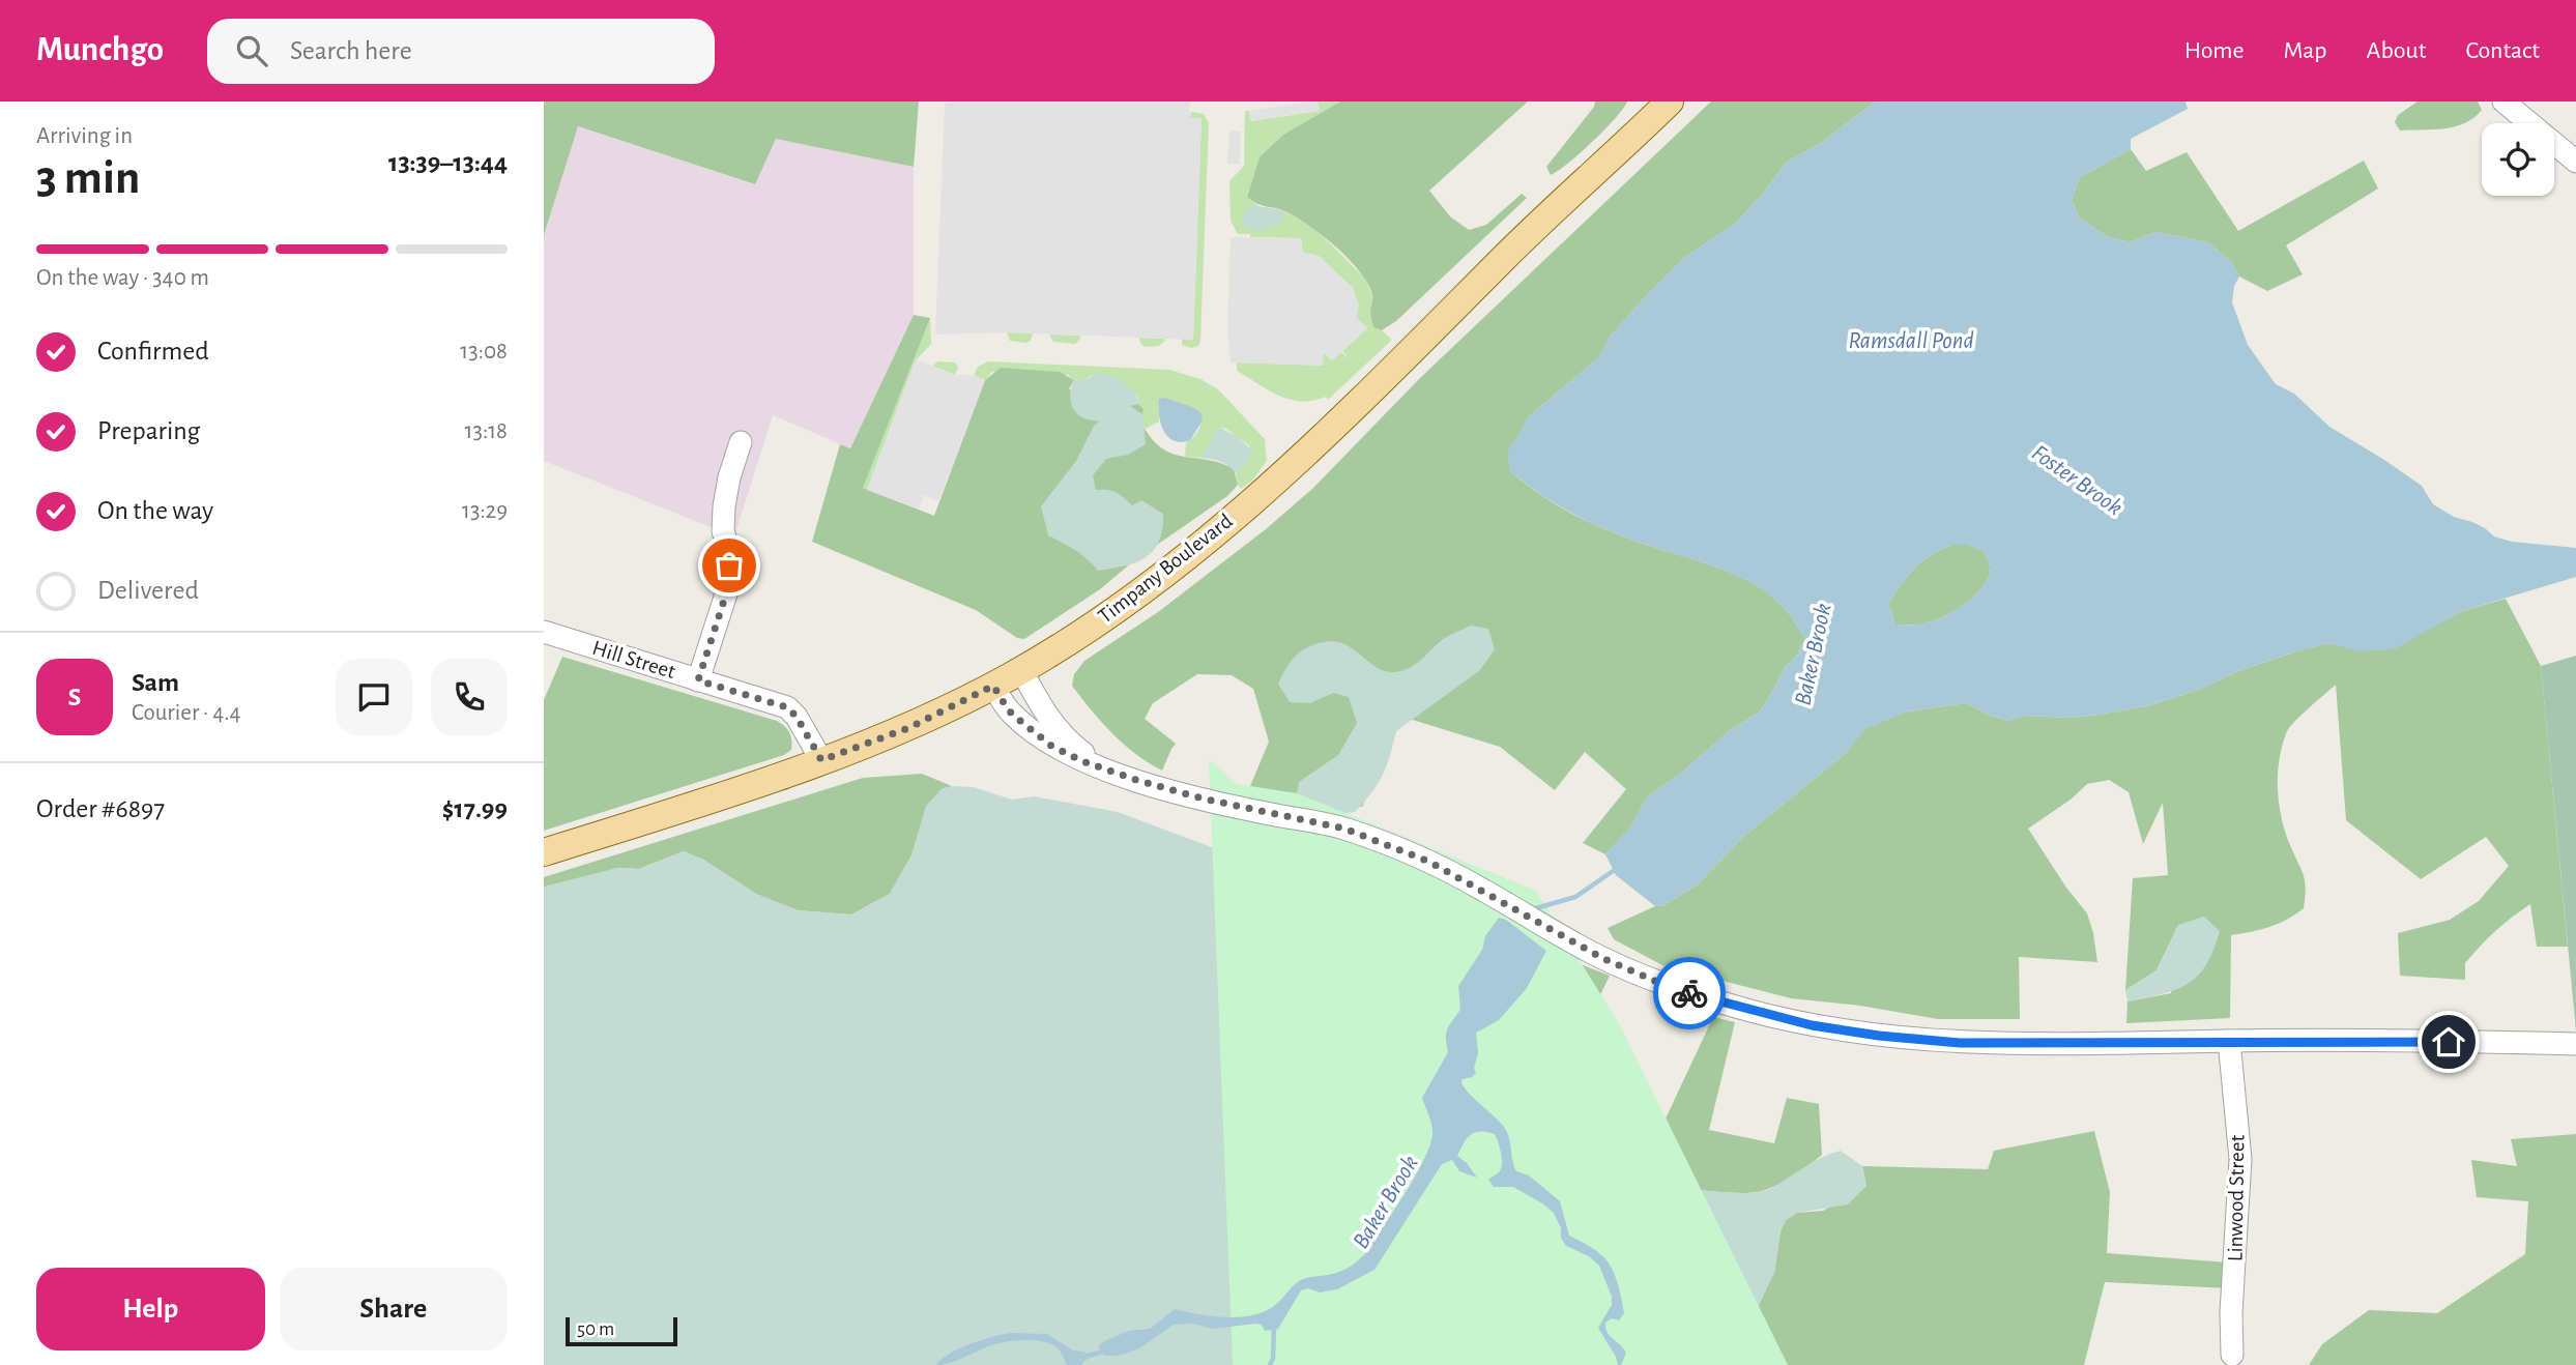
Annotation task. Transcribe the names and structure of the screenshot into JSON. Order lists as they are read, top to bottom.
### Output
{
  "streets": {
    "main road": ["Timpany Boulevard"],
    "street": ["Hill Street", "Linwood Street"]
  },
  "crossings": [
    ["Timpany Boulevard", "Hill Street"]
  ],
  "water": ["Ramsdall Pond", "Foster Brook", "Baker Brook"],
  "scale_bar": "50 m",
  "page": {
    "header": "Munchgo",
    "search": "Search here",
    "nav": [
      "Home",
      "Map",
      "About",
      "Contact"
    ],
    "heading": ["3 min", "Arriving in", "13:39–13:44"],
    "panel": [
      "Sam",
      "Courier · 4.4",
      "Order #6897",
      "$17.99"
    ],
    "bar": "On the way · 340 m",
    "list": [
      ["Confirmed", "13:08"],
      ["Preparing", "13:18"],
      ["On the way", "13:29"],
      "Delivered"
    ],
    "round": "S",
    "buttons": ["Help", "Share"],
    "scale": "50 m"
  }
}
